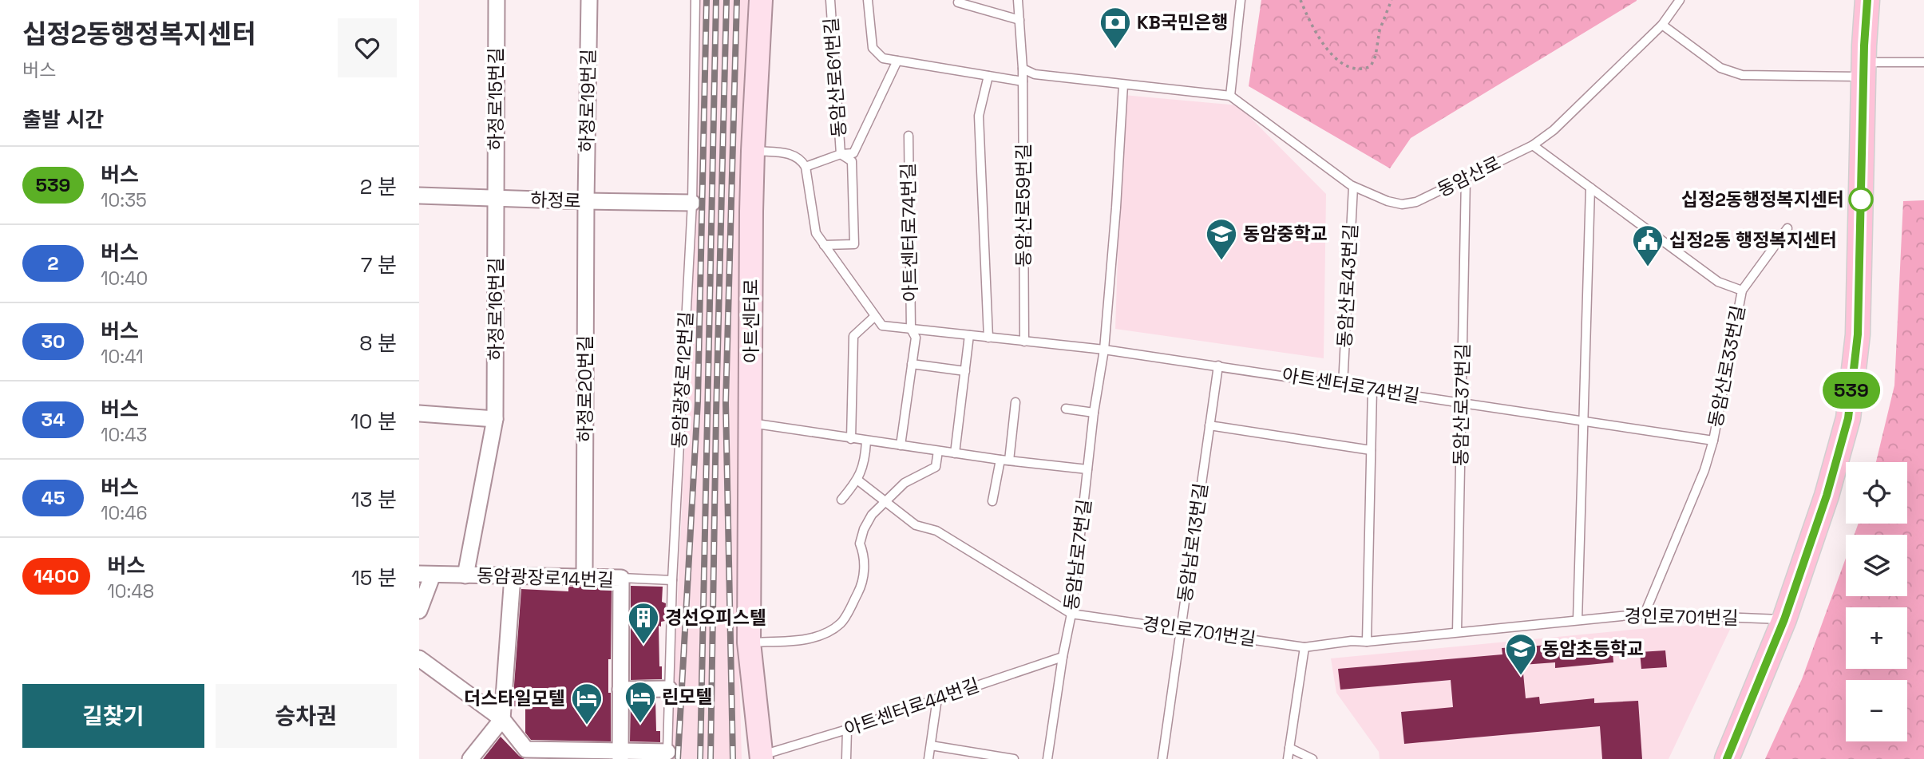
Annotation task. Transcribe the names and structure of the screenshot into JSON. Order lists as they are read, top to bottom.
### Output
{
  "streets": {
    "street": [
      "하정로15번길",
      "하정로19번길",
      "하정로",
      "하정로16번길",
      "아트센터로",
      "하정로20번길",
      "동암광장로14번길"
    ],
    "lane": [
      "동암산로61번길",
      "동암산로",
      "동암산로59번길",
      "아트센터로74번길",
      "동암산로43번길",
      "동암산로33번길",
      "동암광장로12번길",
      "동암산로37번길",
      "동암남로13번길",
      "동암남로7번길",
      "경인로701번길",
      "아트센터로44번길"
    ]
  },
  "crossings": [
    ["하정로15번길", "하정로"],
    ["하정로15번길", "하정로16번길"],
    ["하정로19번길", "하정로"],
    ["하정로19번길", "하정로20번길"],
    ["동암산로", "동암산로43번길"],
    ["동암산로", "동암산로33번길"],
    ["동암산로", "동암산로37번길"],
    ["하정로", "하정로16번길"],
    ["하정로", "동암광장로12번길"],
    ["하정로", "하정로20번길"],
    ["동암산로59번길", "아트센터로74번길"],
    ["아트센터로74번길", "동암산로43번길"],
    ["아트센터로74번길", "동암산로33번길"],
    ["아트센터로74번길", "동암산로37번길"],
    ["아트센터로74번길", "동암남로13번길"],
    ["아트센터로74번길", "동암남로7번길"],
    ["하정로16번길", "동암광장로14번길"],
    ["아트센터로", "아트센터로44번길"],
    ["동암산로33번길", "경인로701번길"],
    ["하정로20번길", "동암광장로14번길"],
    ["동암산로37번길", "경인로701번길"],
    ["동암남로13번길", "경인로701번길"],
    ["동암남로7번길", "경인로701번길"],
    ["동암남로7번길", "아트센터로44번길"]
  ],
  "places": {
    "bank": ["KB국민은행"],
    "other": ["십정2동행정복지센터"],
    "school or university": ["동암중학교", "동암초등학교"],
    "public building": ["십정2동 행정복지센터"],
    "building": ["경선오피스텔"],
    "hotel": ["린모텔", "더스타일모텔"]
  },
  "lines": ["bus line 539"],
  "page": {
    "heading": [
      ["십정2동행정복지센터", "버스"],
      "출발 시간"
    ],
    "on_map": "539",
    "list": [
      {
        "mark": "539",
        "name": "버스",
        "note": "10:35",
        "value": "2 분"
      },
      {
        "mark": "2",
        "name": "버스",
        "note": "10:40",
        "value": "7 분"
      },
      {
        "mark": "30",
        "name": "버스",
        "note": "10:41",
        "value": "8 분"
      },
      {
        "mark": "34",
        "name": "버스",
        "note": "10:43",
        "value": "10 분"
      },
      {
        "mark": "45",
        "name": "버스",
        "note": "10:46",
        "value": "13 분"
      },
      {
        "mark": "1400",
        "name": "버스",
        "note": "10:48",
        "value": "15 분"
      }
    ],
    "map_buttons": ["+", "−"],
    "buttons": ["길찾기", "승차권"]
  }
}
